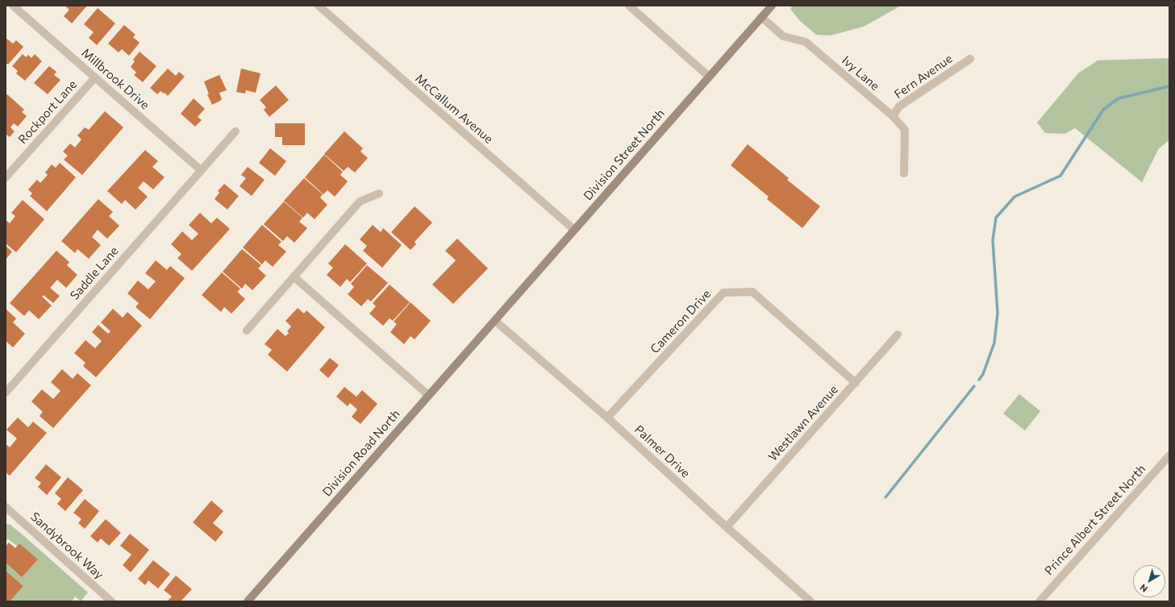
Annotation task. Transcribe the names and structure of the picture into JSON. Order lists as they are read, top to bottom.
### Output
{
  "streets": {
    "main road": ["Division Street North", "Division Road North"],
    "street": [
      "Ivy Lane",
      "Fern Avenue",
      "Millbrook Drive",
      "McCallum Avenue",
      "Rockport Lane",
      "Saddle Lane",
      "Cameron Drive",
      "Westlawn Avenue",
      "Palmer Drive",
      "Prince Albert Street North",
      "Sandybrook Way"
    ]
  },
  "crossings": [
    ["Ivy Lane", "Fern Avenue"],
    ["Ivy Lane", "Division Street North"],
    ["Millbrook Drive", "Rockport Lane"],
    ["Millbrook Drive", "Saddle Lane"],
    ["McCallum Avenue", "Division Street North"],
    ["Division Street North", "Palmer Drive"],
    ["Division Street North", "Division Road North"],
    ["Cameron Drive", "Westlawn Avenue"],
    ["Cameron Drive", "Palmer Drive"],
    ["Westlawn Avenue", "Palmer Drive"],
    ["Palmer Drive", "Division Road North"]
  ],
  "north": "bottom left"
}
